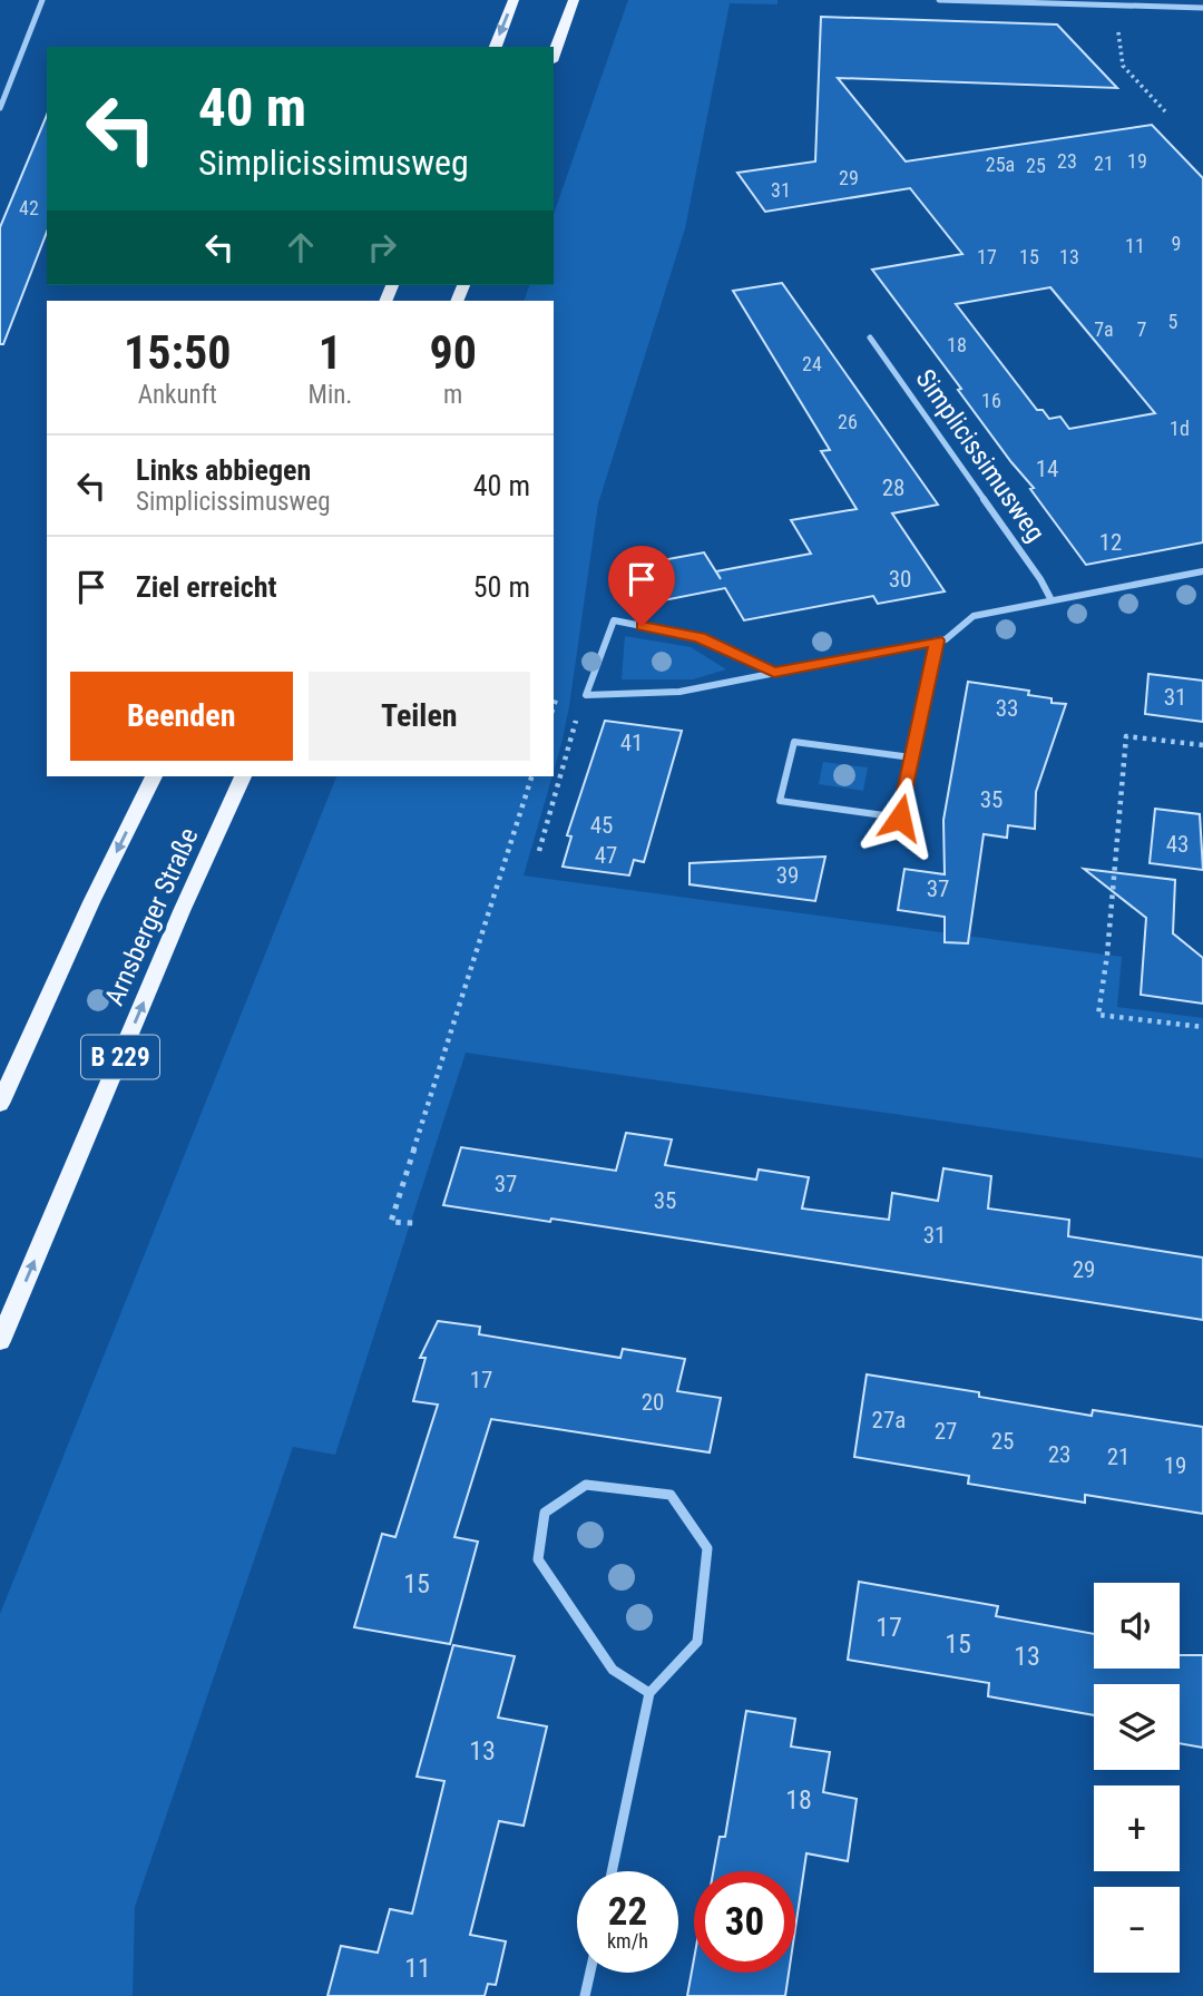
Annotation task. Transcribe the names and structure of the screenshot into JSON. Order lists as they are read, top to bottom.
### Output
{
  "streets": {
    "main road": ["Arnsberger Straße", "B 229"],
    "street": ["Simplicissimusweg"]
  },
  "house_numbers": [
    "23",
    "19",
    "21",
    "25a",
    "25",
    "29",
    "31",
    "42",
    "9",
    "11",
    "17",
    "15",
    "13",
    "5",
    "7a",
    "7",
    "18",
    "24",
    "16",
    "26",
    "1d",
    "14",
    "28",
    "12",
    "30",
    "31",
    "33",
    "41",
    "35",
    "45",
    "43",
    "47",
    "39",
    "37",
    "37",
    "35",
    "31",
    "29",
    "17",
    "20",
    "27a",
    "27",
    "25",
    "23",
    "21",
    "19",
    "15",
    "17",
    "15",
    "13",
    "13",
    "18",
    "11"
  ],
  "page": {
    "turn": ["40 m", "Simplicissimusweg"],
    "eta": [
      "15:50",
      "Ankunft",
      "1",
      "Min.",
      "90",
      "m"
    ],
    "list": [
      {
        "name": "Links abbiegen",
        "note": "Simplicissimusweg",
        "value": "40 m"
      },
      {
        "name": "Ziel erreicht",
        "value": "50 m"
      }
    ],
    "buttons": ["Beenden", "Teilen"],
    "map_buttons": ["+", "−"],
    "speed": "22 km/h",
    "limit": "30"
  }
}
